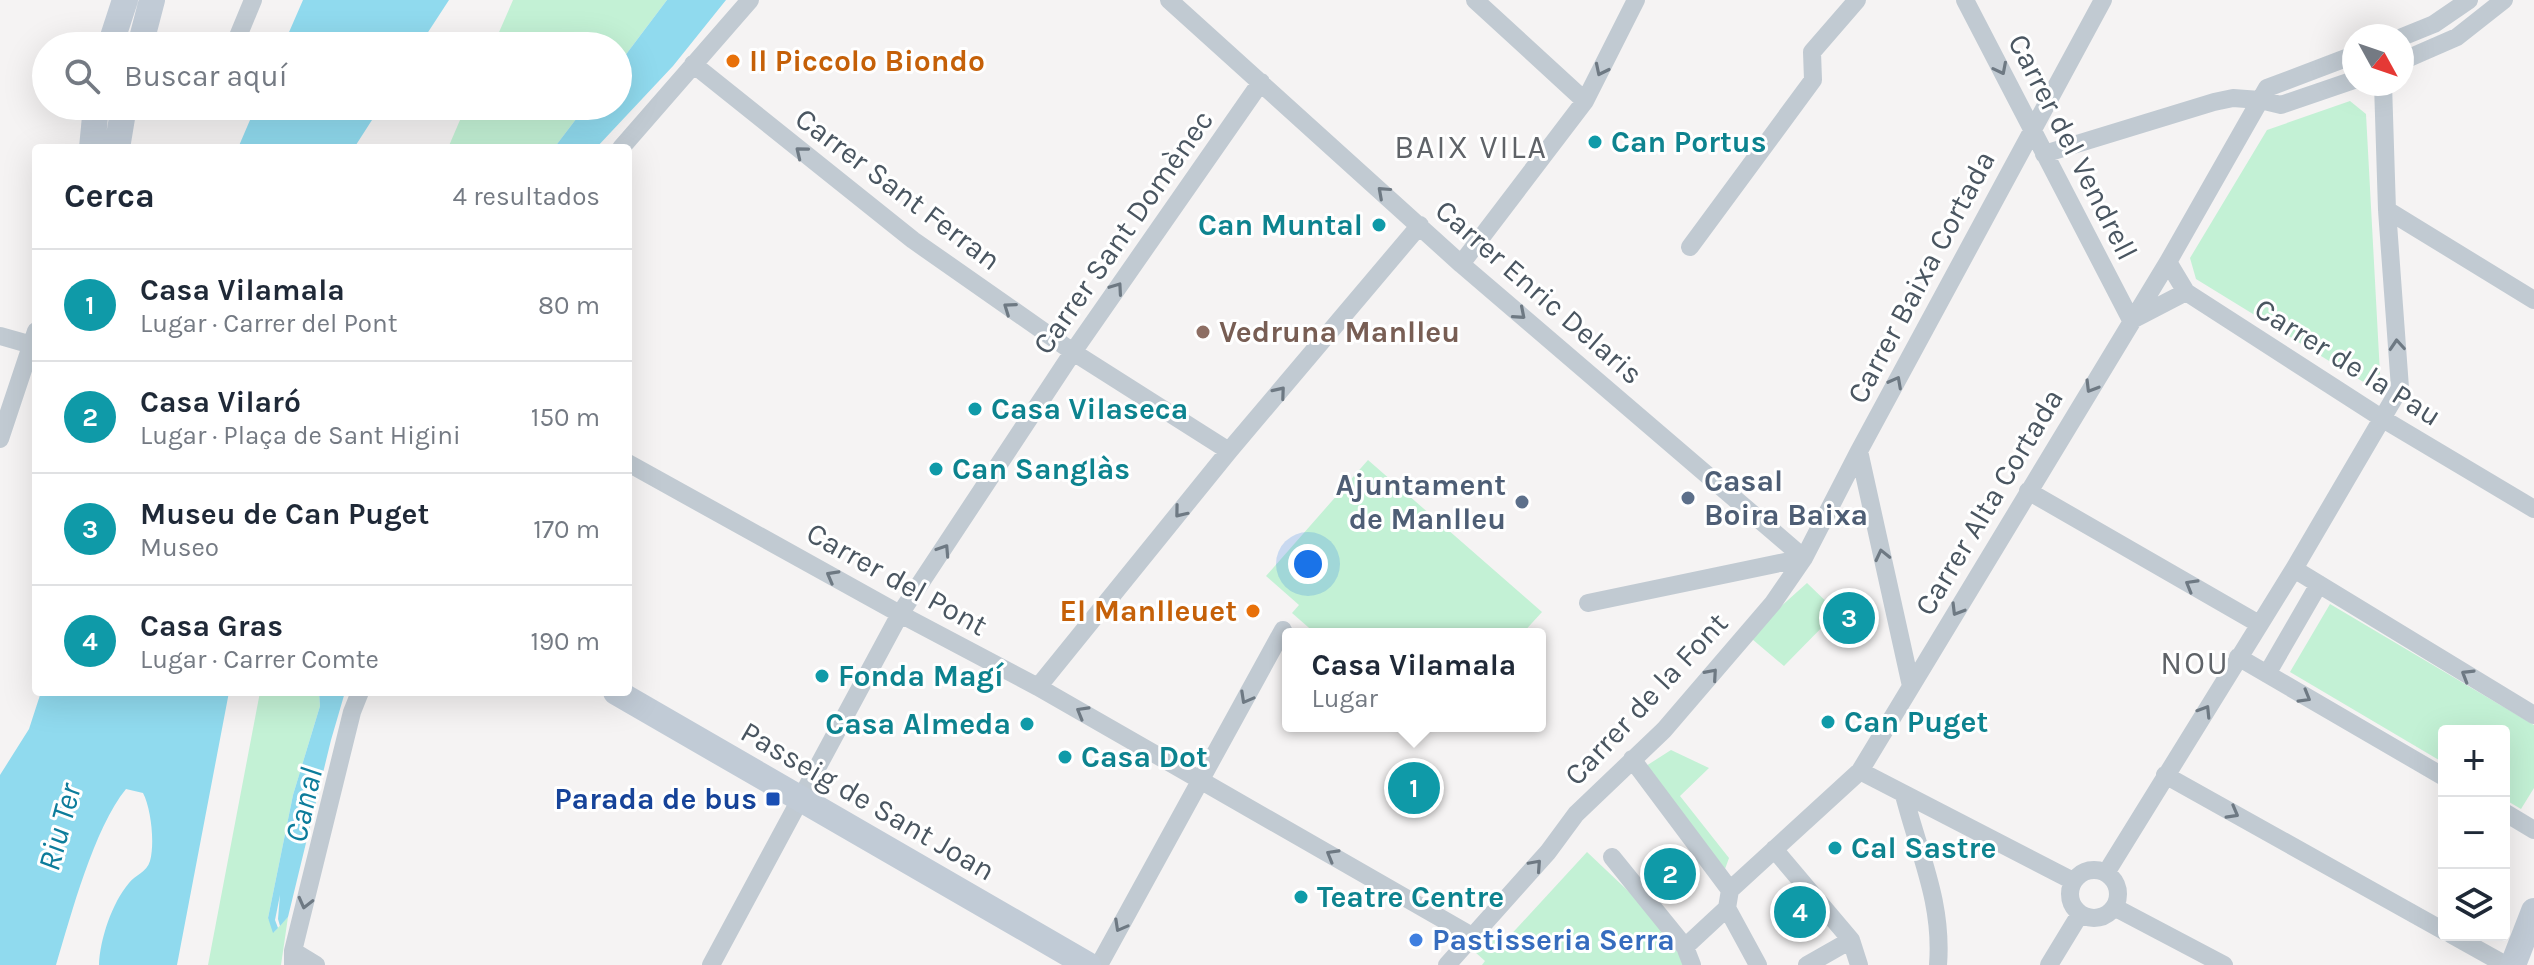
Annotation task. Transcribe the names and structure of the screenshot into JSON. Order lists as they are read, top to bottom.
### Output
{
  "streets": {
    "street": [
      "Carrer del Vendrell",
      "Carrer Sant Ferran",
      "Carrer Sant Domènec",
      "Carrer Baixa Cortada",
      "Carrer Enric Delaris",
      "Carrer de la Pau",
      "Carrer Alta Cortada",
      "Carrer del Pont",
      "Carrer de la Font",
      "Passeig de Sant Joan"
    ]
  },
  "crossings": [
    ["Carrer del Vendrell", "Carrer Baixa Cortada"],
    ["Carrer del Vendrell", "Carrer Alta Cortada"],
    ["Carrer Sant Ferran", "Carrer Sant Domènec"],
    ["Carrer Sant Domènec", "Carrer Enric Delaris"],
    ["Carrer Sant Domènec", "Carrer del Pont"],
    ["Carrer Sant Domènec", "Passeig de Sant Joan"],
    ["Carrer Baixa Cortada", "Carrer de la Font"],
    ["Carrer Enric Delaris", "Carrer de la Font"],
    ["Carrer del Pont", "Carrer de la Font"]
  ],
  "one_way": [
    "Carrer del Vendrell",
    "Carrer Sant Ferran",
    "Carrer Sant Domènec",
    "Carrer Baixa Cortada",
    "Carrer Alta Cortada",
    "Carrer del Pont",
    "Carrer de la Font"
  ],
  "districts": ["BAIX VILA", "NOU"],
  "water": ["Canal", "Riu Ter"],
  "places": {
    "other": [
      "Il Piccolo Biondo",
      "Can Portus",
      "Can Muntal",
      "Vedruna Manlleu",
      "Casa Vilaseca",
      "Can Sanglàs",
      "Casal Boira Baixa",
      "Ajuntament de Manlleu",
      "El Manlleuet",
      "Fonda Magí",
      "Can Puget",
      "Casa Almeda",
      "Casa Dot",
      "Cal Sastre",
      "Teatre Centre",
      "Pastisseria Serra"
    ],
    "transit": ["Parada de bus"]
  },
  "north": "bottom right",
  "page": {
    "search": "Buscar aquí",
    "heading": ["Cerca", "4 resultados"],
    "list": [
      {
        "mark": "1",
        "name": "Casa Vilamala",
        "note": "Lugar · Carrer del Pont",
        "value": "80 m"
      },
      {
        "mark": "2",
        "name": "Casa Vilaró",
        "note": "Lugar · Plaça de Sant Higini",
        "value": "150 m"
      },
      {
        "mark": "3",
        "name": "Museu de Can Puget",
        "note": "Museo",
        "value": "170 m"
      },
      {
        "mark": "4",
        "name": "Casa Gras",
        "note": "Lugar · Carrer Comte",
        "value": "190 m"
      }
    ],
    "pins": [
      "3",
      "1",
      "2",
      "4"
    ],
    "popup": ["Casa Vilamala", "Lugar"],
    "map_buttons": ["+", "−"]
  }
}
